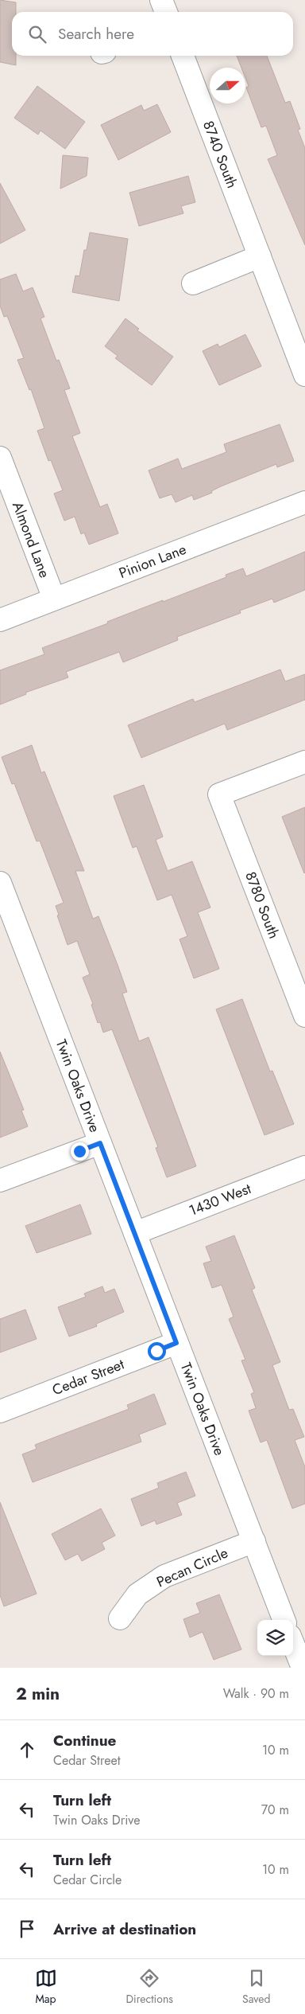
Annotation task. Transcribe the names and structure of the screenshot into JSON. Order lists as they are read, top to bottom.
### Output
{
  "streets": {
    "street": [
      "8740 South",
      "Almond Lane",
      "Pinion Lane",
      "8780 South",
      "Twin Oaks Drive",
      "1430 West",
      "Cedar Street",
      "Pecan Circle"
    ]
  },
  "crossings": [
    ["Almond Lane", "Pinion Lane"],
    ["Twin Oaks Drive", "1430 West"],
    ["Twin Oaks Drive", "Cedar Street"],
    ["Twin Oaks Drive", "Pecan Circle"]
  ],
  "north": "right",
  "page": {
    "search": "Search here",
    "heading": ["2 min", "Walk · 90 m"],
    "list": [
      ["Continue", "Cedar Street", "10 m"],
      ["Turn left", "Twin Oaks Drive", "70 m"],
      ["Turn left", "Cedar Circle", "10 m"],
      "Arrive at destination"
    ],
    "nav": ["Map", "Directions", "Saved"]
  }
}
